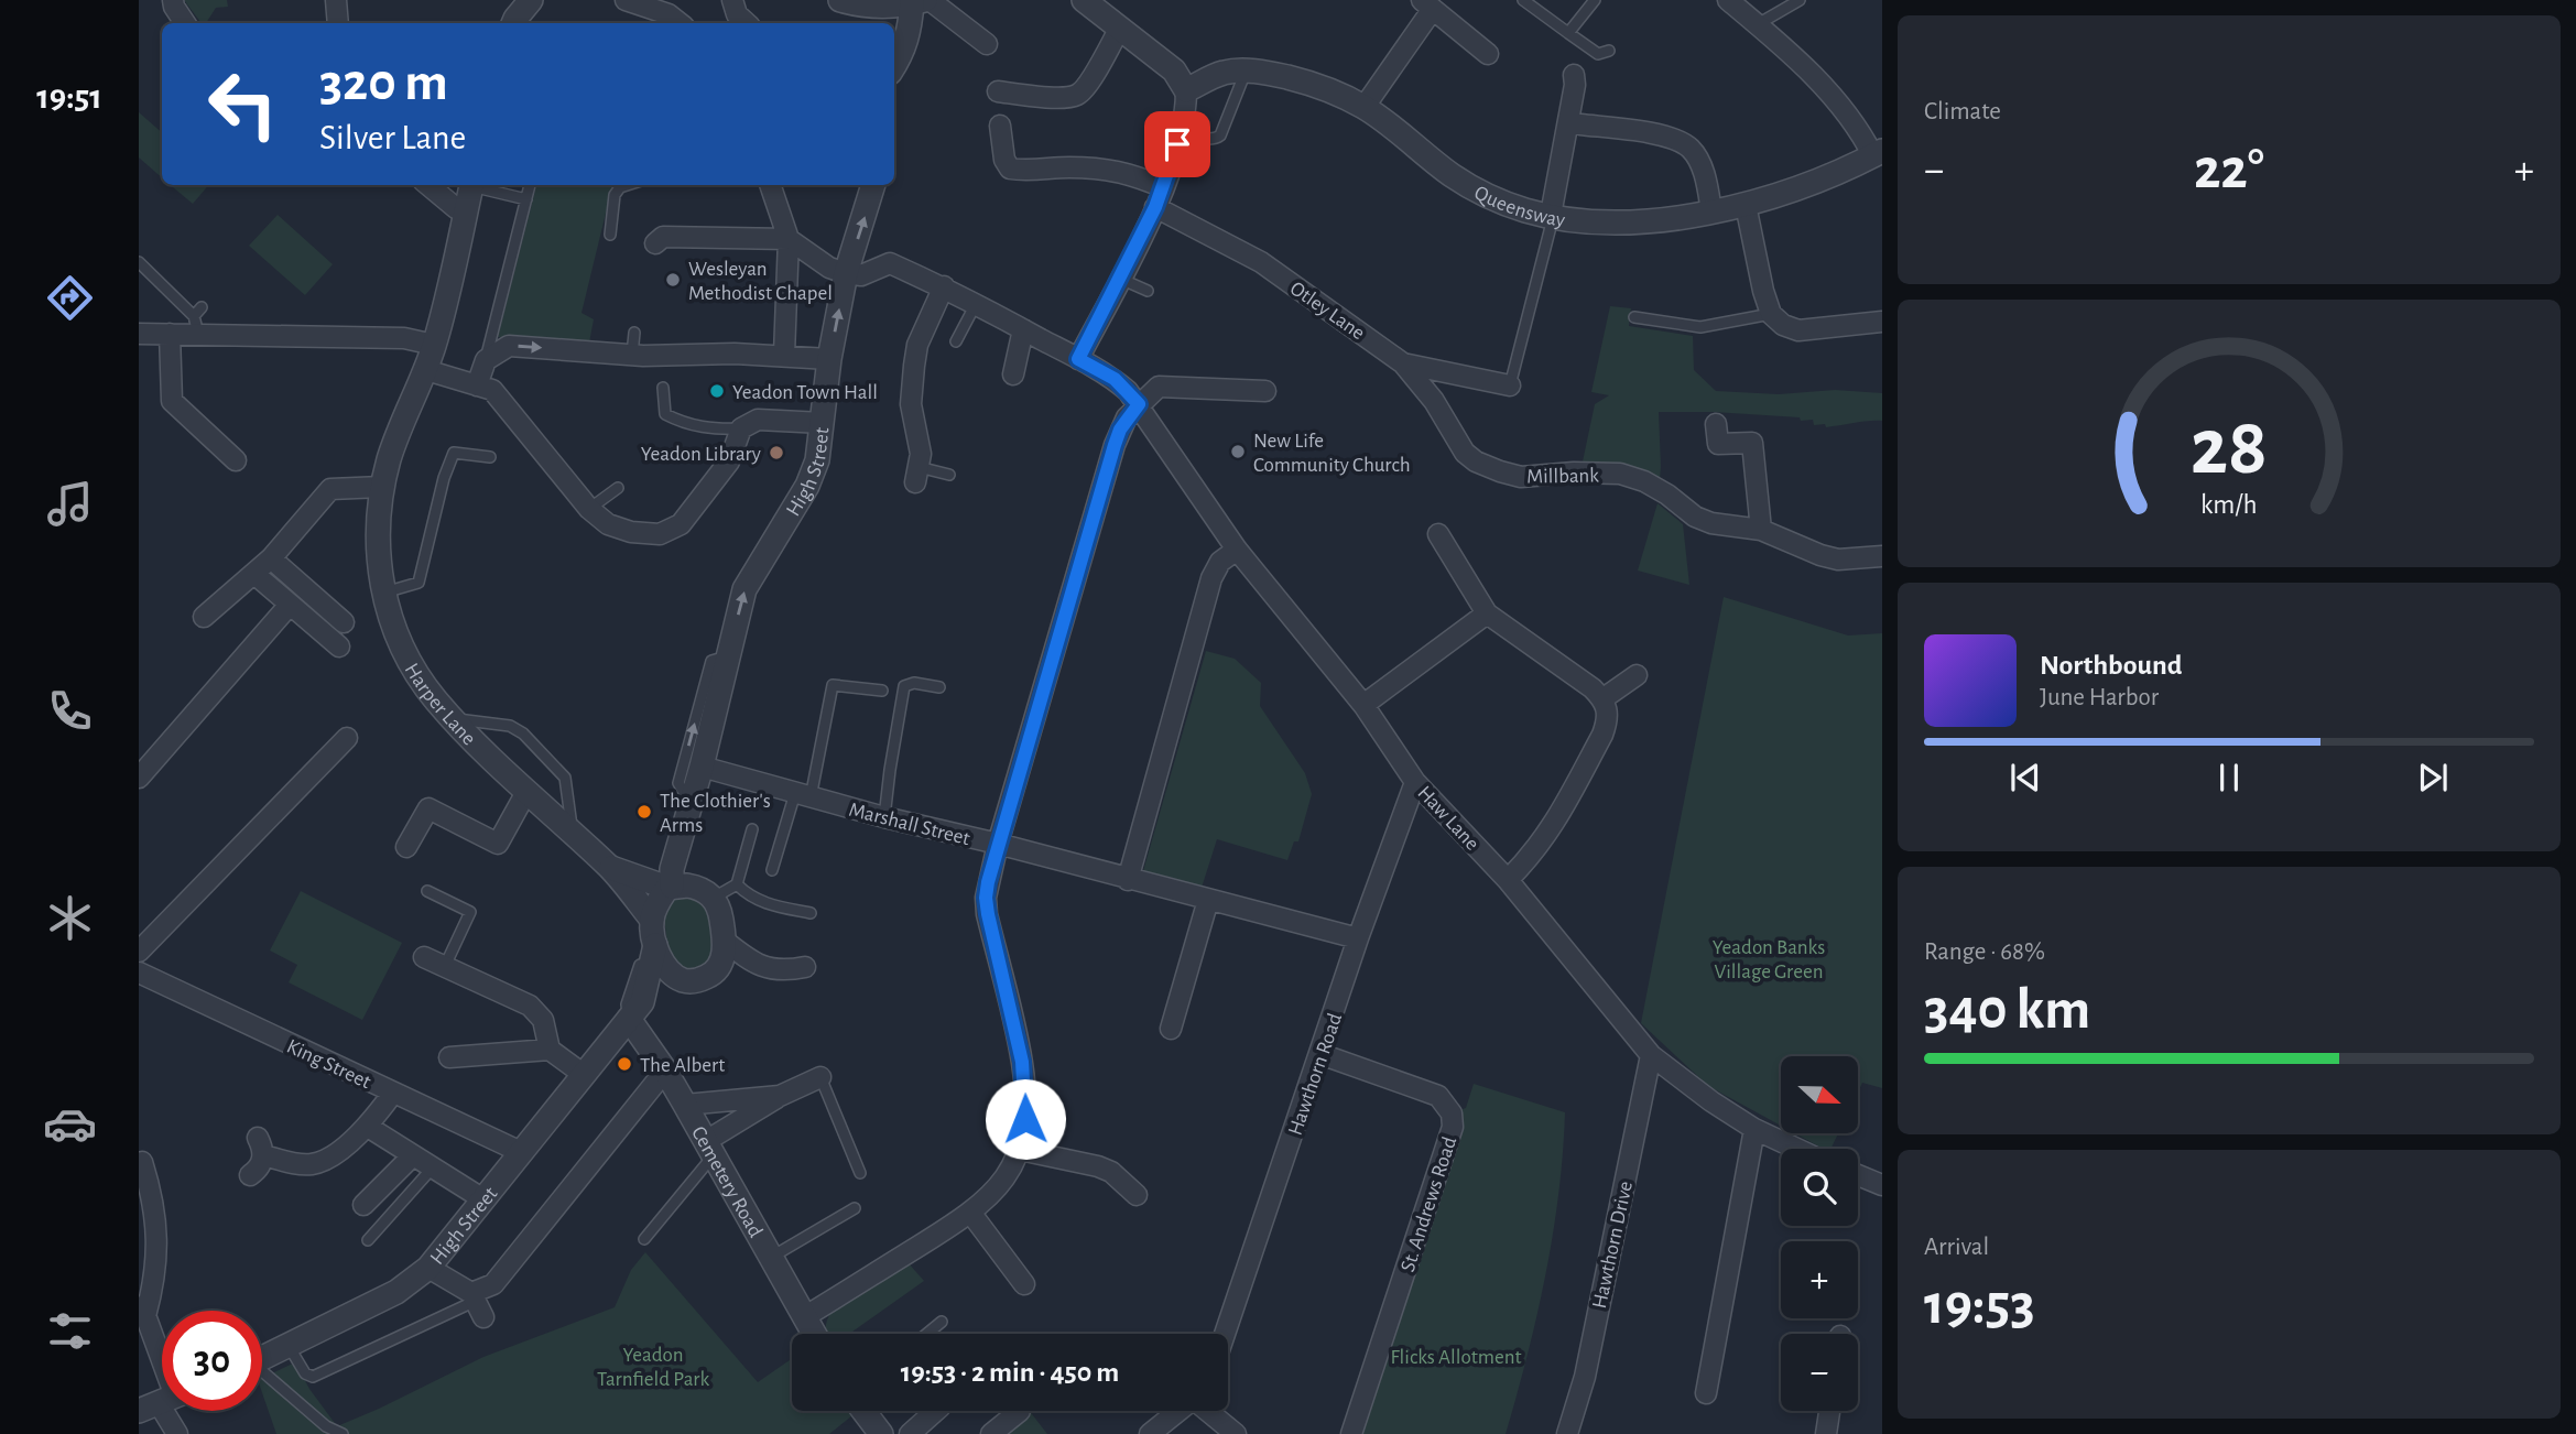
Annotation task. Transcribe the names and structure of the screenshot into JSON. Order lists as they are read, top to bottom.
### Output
{
  "streets": {
    "street": [
      "Queensway",
      "Otley Lane",
      "High Street",
      "Millbank",
      "Harper Lane",
      "Haw Lane",
      "Marshall Street",
      "King Street",
      "Hawthorn Road",
      "Cemetery Road",
      "St. Andrews Road",
      "Hawthorn Drive"
    ]
  },
  "crossings": [
    ["Otley Lane", "Millbank"],
    ["High Street", "Harper Lane"],
    ["High Street", "Haw Lane"],
    ["High Street", "Marshall Street"],
    ["High Street", "King Street"],
    ["High Street", "Cemetery Road"],
    ["Haw Lane", "Hawthorn Road"],
    ["Haw Lane", "Hawthorn Drive"],
    ["Marshall Street", "Hawthorn Road"],
    ["Hawthorn Road", "St. Andrews Road"]
  ],
  "parks": ["Yeadon Banks Village Green", "Yeadon Tarnfield Park", "Flicks Allotment"],
  "places": [
    "Wesleyan Methodist Chapel",
    "Yeadon Town Hall",
    "New Life Community Church",
    "Yeadon Library",
    "The Clothier's Arms",
    "The Albert"
  ],
  "north": "right",
  "page": {
    "tabs": "19:51",
    "tile": [
      "Climate",
      ["Range · 68%", "340 km"],
      ["Arrival", "19:53"]
    ],
    "turn": ["320 m", "Silver Lane"],
    "heat": ["−", "22°", "+"],
    "song": ["Northbound", "June Harbor"],
    "map_buttons": ["+", "−"],
    "limit": "30",
    "trip": "19:53 · 2 min · 450 m",
    "gauge": ["28", "km/h"]
  }
}
